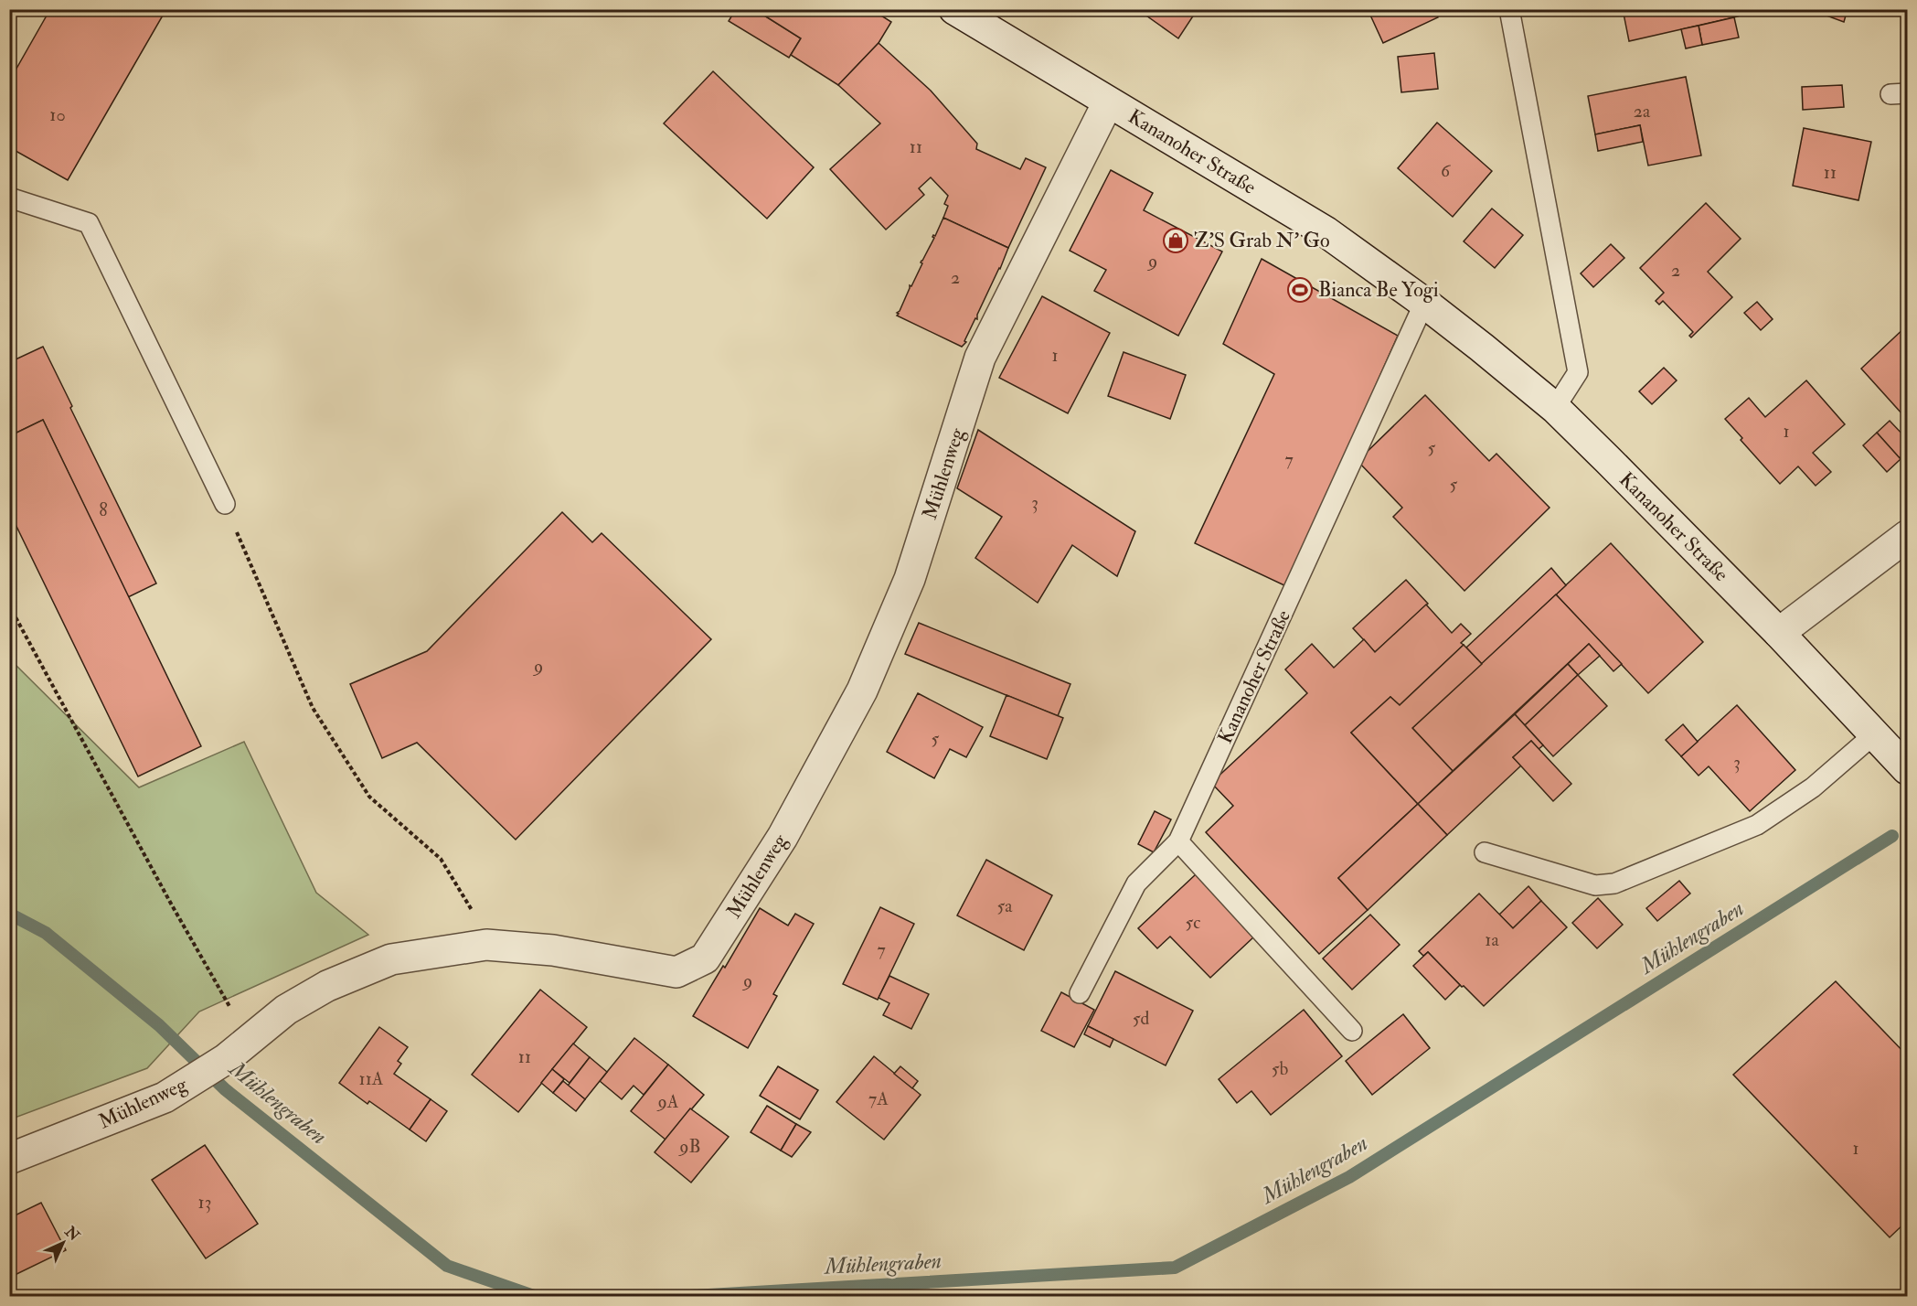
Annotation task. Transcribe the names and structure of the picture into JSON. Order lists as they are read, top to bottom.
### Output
{
  "streets": {
    "street": ["Kananoher Straße", "Mühlenweg"]
  },
  "crossings": [
    ["Kananoher Straße", "Mühlenweg"]
  ],
  "water": ["Mühlengraben"],
  "places": {
    "shop": ["Z'S Grab N' Go"],
    "sports": ["Bianca Be Yogi"]
  },
  "house_numbers": [
    "2a",
    "10",
    "11",
    "6",
    "11",
    "9",
    "2",
    "2",
    "1",
    "1",
    "5",
    "7",
    "5",
    "3",
    "8",
    "9",
    "5",
    "3",
    "5a",
    "5c",
    "1a",
    "7",
    "9",
    "5d",
    "11",
    "5b",
    "11A",
    "7A",
    "9A",
    "9B",
    "1",
    "13"
  ],
  "north": "top right"
}
